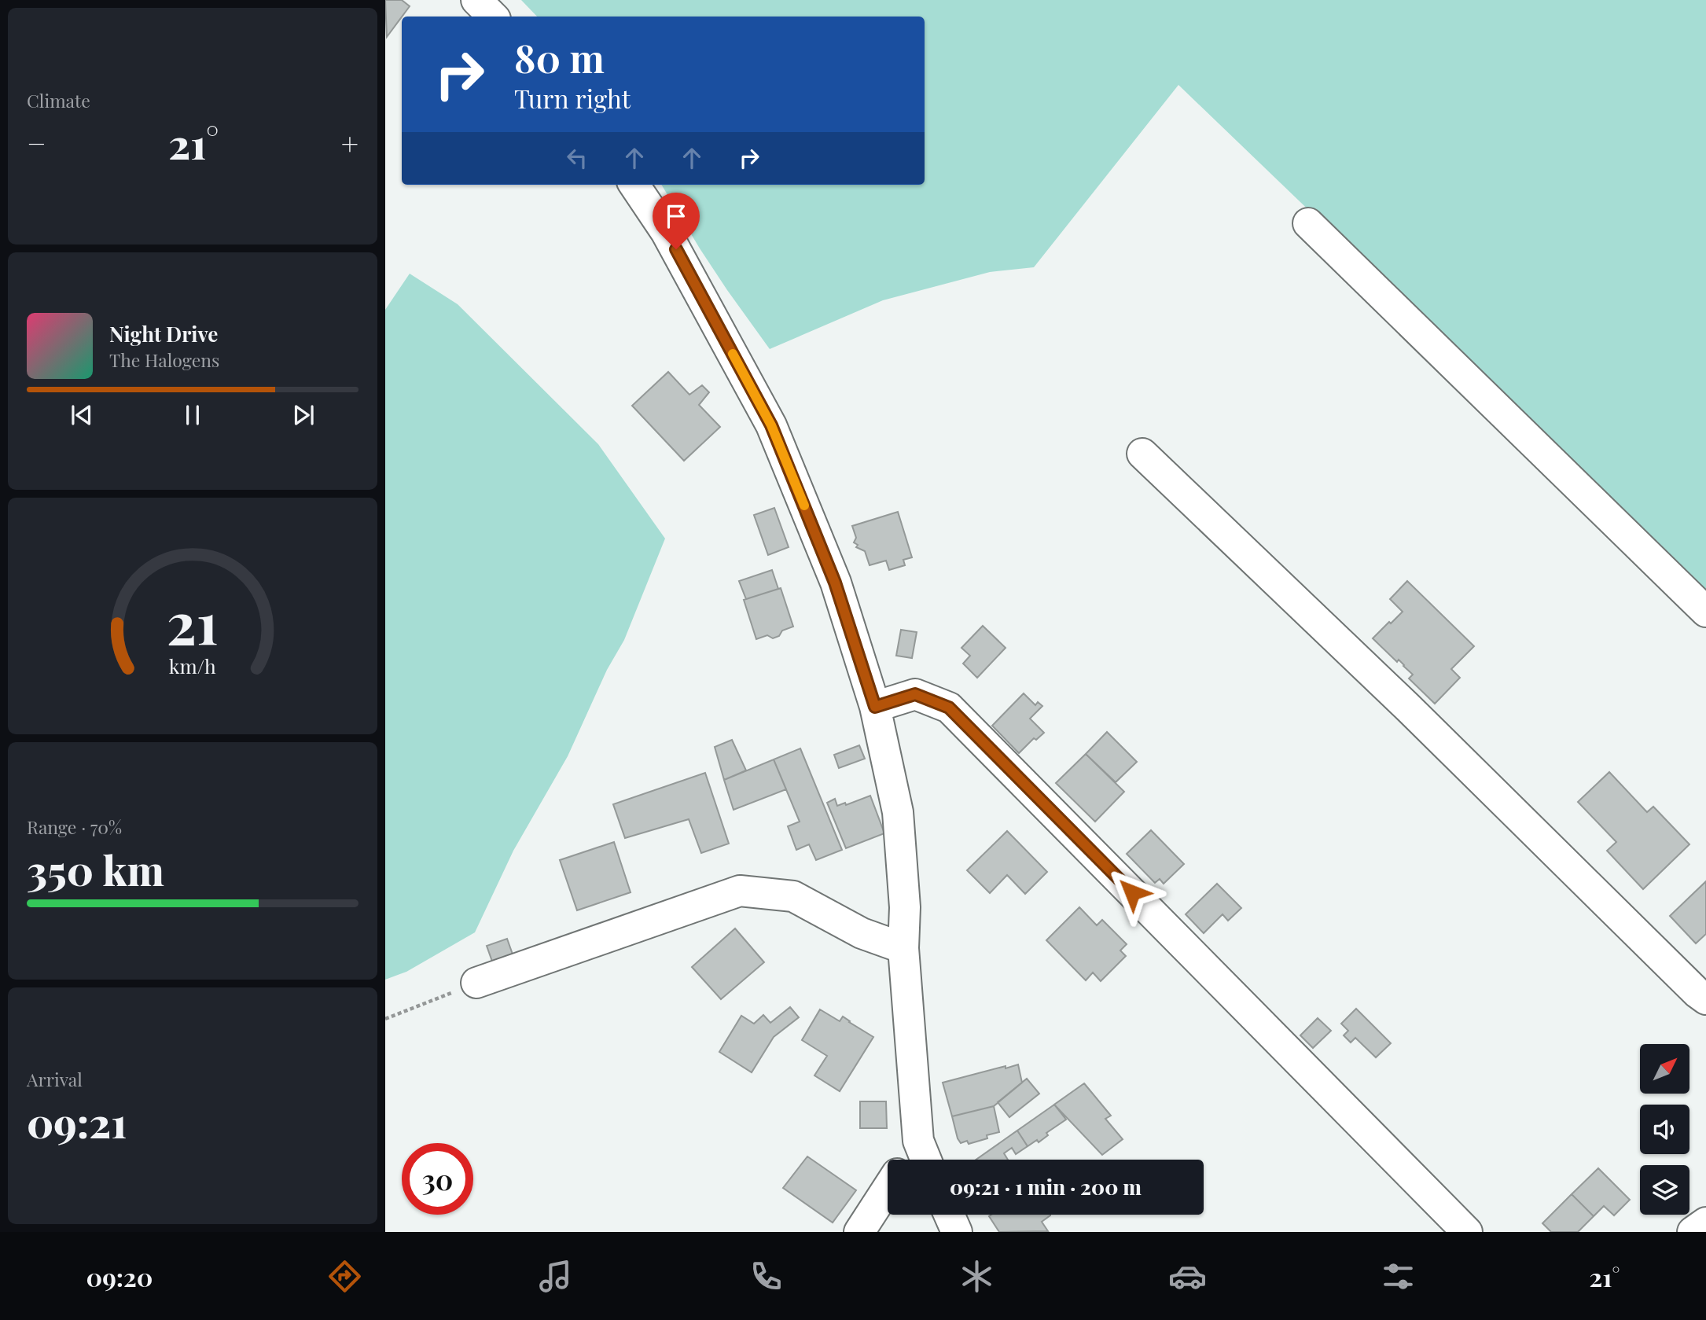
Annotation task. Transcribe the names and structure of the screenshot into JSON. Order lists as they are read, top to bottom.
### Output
{
  "north": "top right",
  "page": {
    "tile": [
      "Climate",
      ["Range · 70%", "350 km"],
      ["Arrival", "09:21"]
    ],
    "turn": ["80 m", "Turn right"],
    "heat": ["−", "21°", "+"],
    "song": ["Night Drive", "The Halogens"],
    "limit": "30",
    "trip": "09:21 · 1 min · 200 m",
    "tabs": ["09:20", "21°"],
    "gauge": ["21", "km/h"]
  }
}
